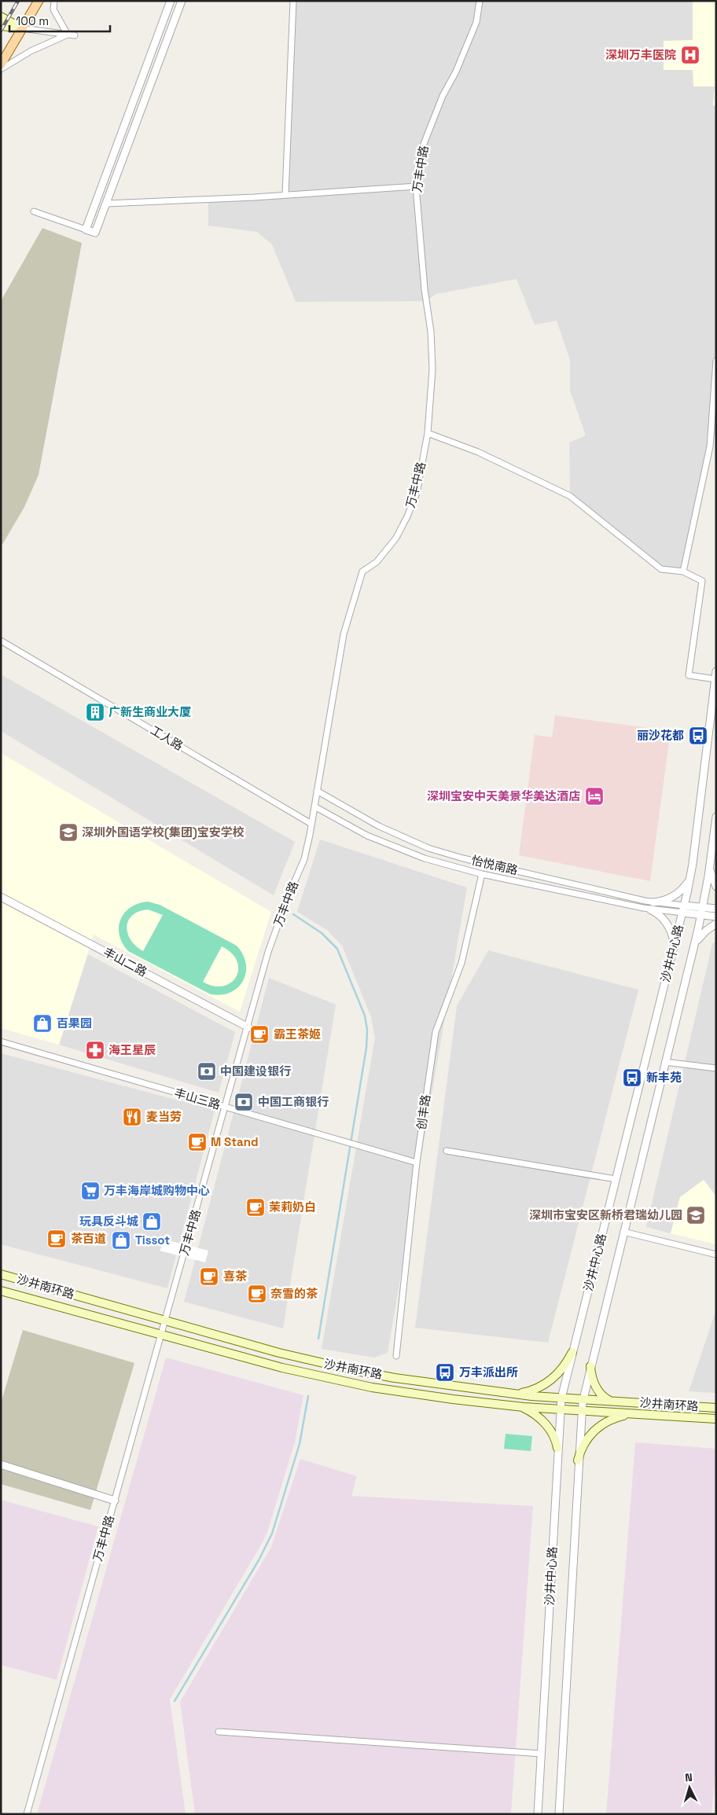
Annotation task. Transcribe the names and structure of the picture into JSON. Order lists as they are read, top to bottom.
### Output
{
  "streets": {
    "main road": ["沙井南环路"],
    "street": [
      "万丰中路",
      "工人路",
      "怡悦南路",
      "沙井中心路",
      "丰山二路",
      "丰山三路",
      "创丰路"
    ]
  },
  "crossings": [
    ["万丰中路", "工人路"],
    ["万丰中路", "怡悦南路"],
    ["万丰中路", "丰山二路"],
    ["万丰中路", "丰山三路"],
    ["万丰中路", "沙井南环路"],
    ["怡悦南路", "沙井中心路"],
    ["怡悦南路", "创丰路"],
    ["沙井中心路", "沙井南环路"],
    ["丰山三路", "创丰路"]
  ],
  "places": {
    "hospital": ["深圳万丰医院"],
    "building": ["广新生商业大厦"],
    "bus stop": ["丽沙花都", "新丰苑", "万丰派出所"],
    "hotel": ["深圳宝安中天美景华美达酒店"],
    "school or university": ["深圳外国语学校(集团)宝安学校", "深圳市宝安区新桥君瑞幼儿园"],
    "shop": ["百果园", "玩具反斗城", "Tissot"],
    "cafe": [
      "霸王茶姬",
      "M Stand",
      "茉莉奶白",
      "茶百道",
      "喜茶",
      "奈雪的茶"
    ],
    "pharmacy": ["海王星辰"],
    "bank": ["中国建设银行", "中国工商银行"],
    "restaurant": ["麦当劳"],
    "supermarket": ["万丰海岸城购物中心"]
  },
  "scale_bar": "100 m",
  "north": "top"
}
